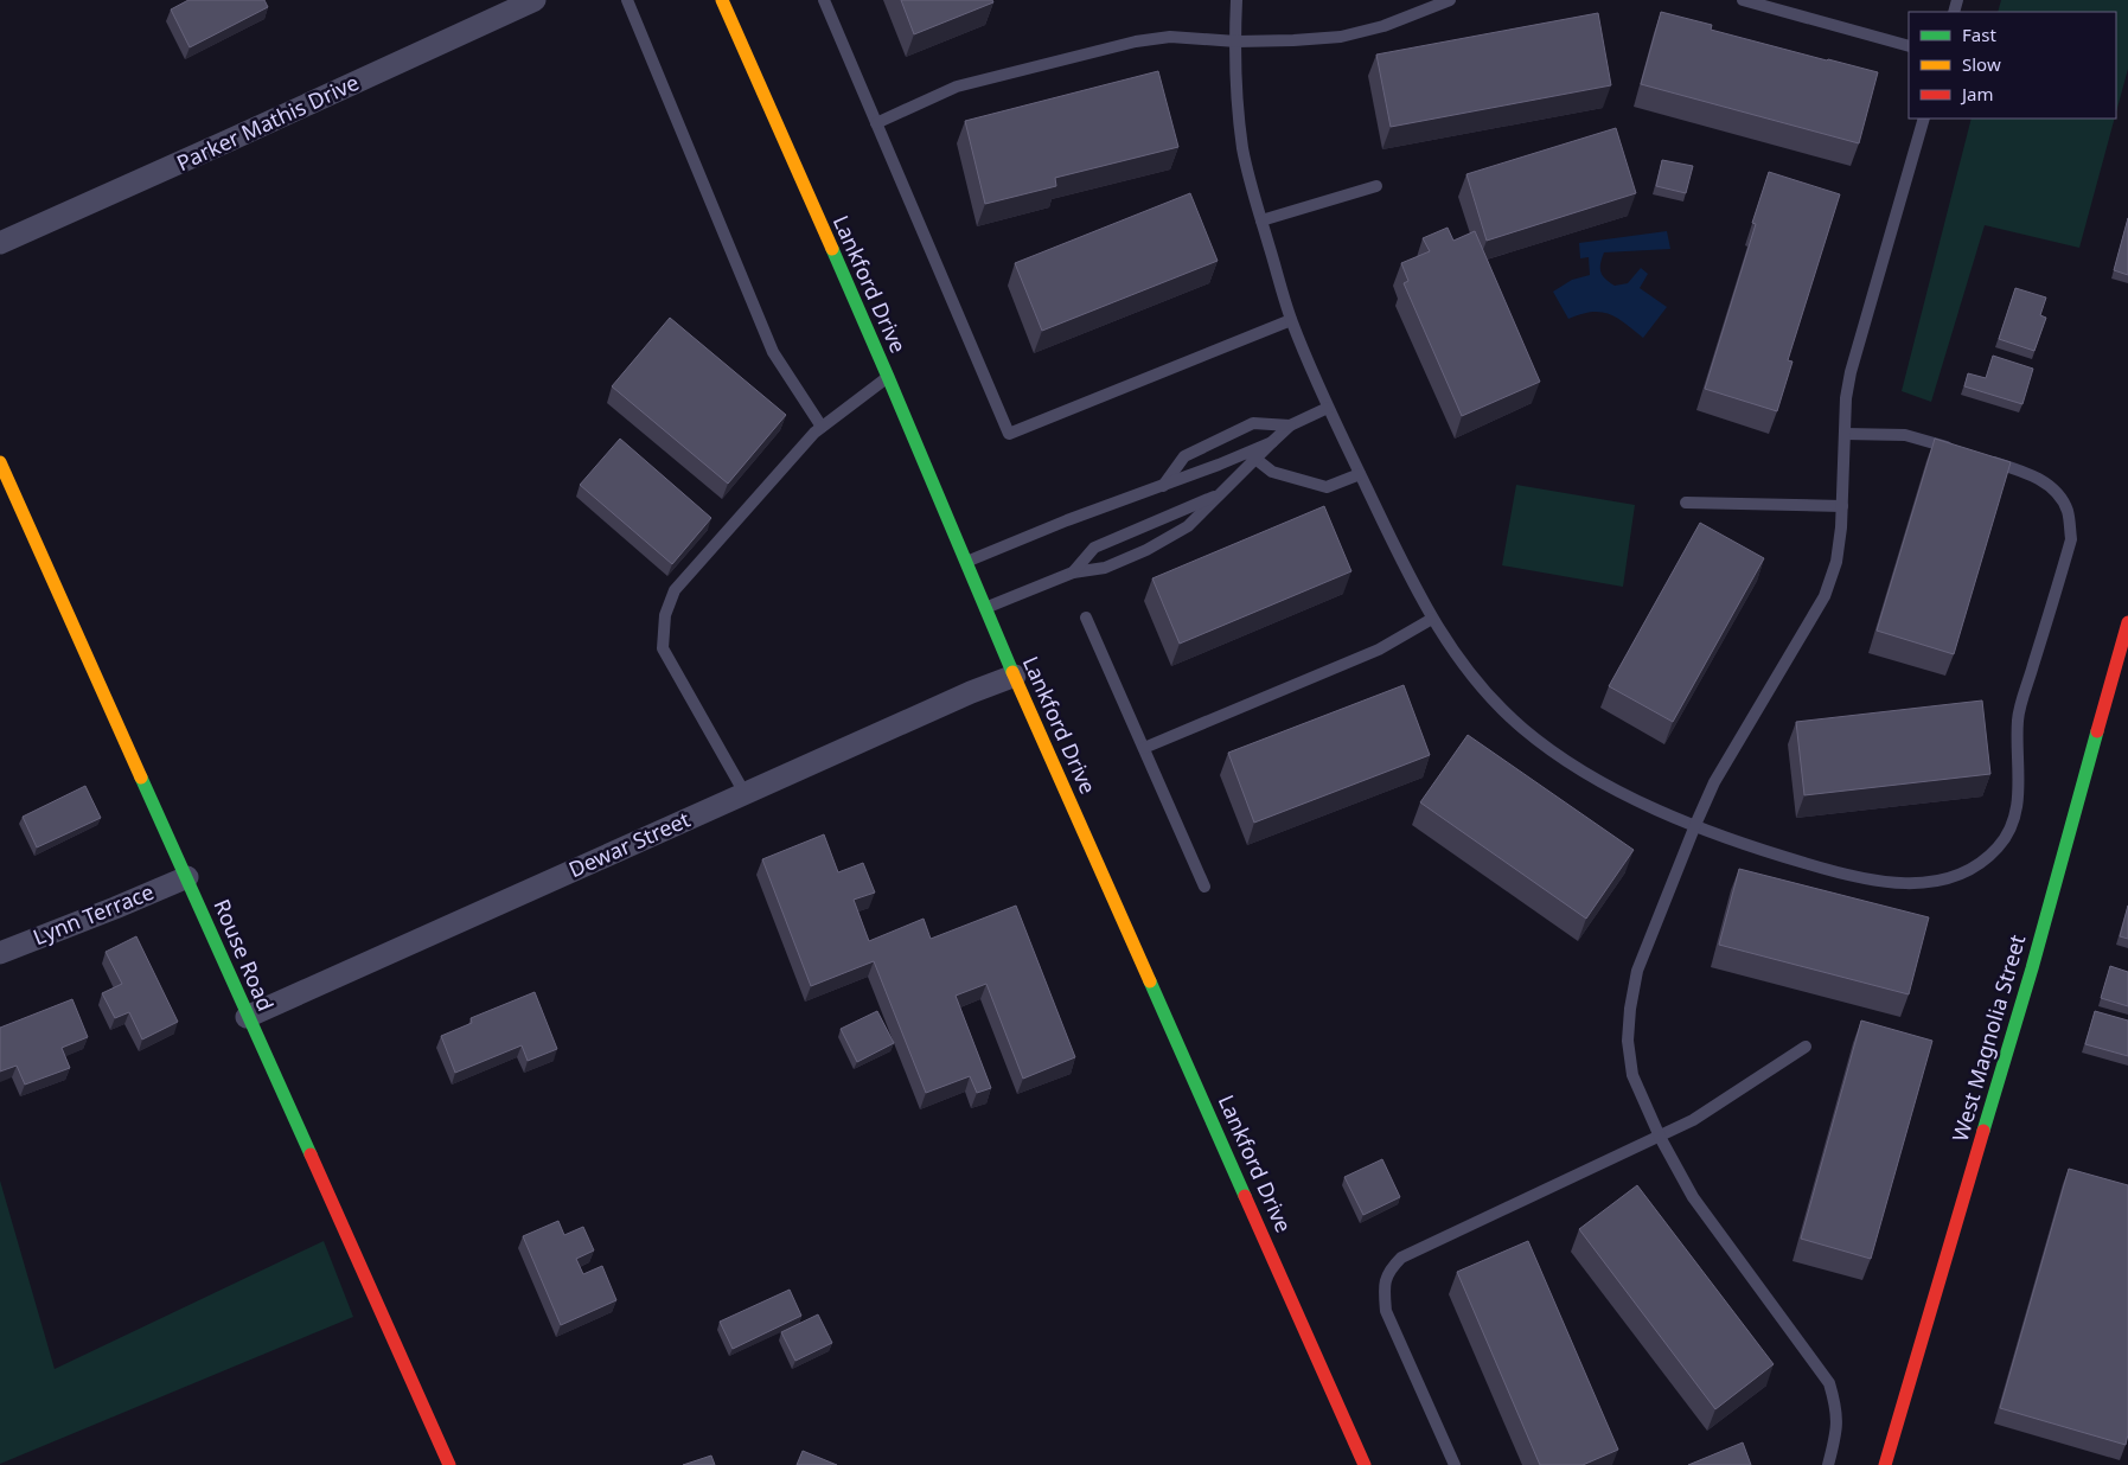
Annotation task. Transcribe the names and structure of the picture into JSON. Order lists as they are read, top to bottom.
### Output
{
  "streets": {
    "street": [
      "Parker Mathis Drive",
      "Lankford Drive",
      "Dewar Street",
      "Lynn Terrace",
      "Rouse Road",
      "West Magnolia Street"
    ]
  },
  "crossings": [
    ["Lankford Drive", "Dewar Street"],
    ["Dewar Street", "Rouse Road"],
    ["Lynn Terrace", "Rouse Road"]
  ],
  "legend": ["Fast", "Slow", "Jam"]
}
